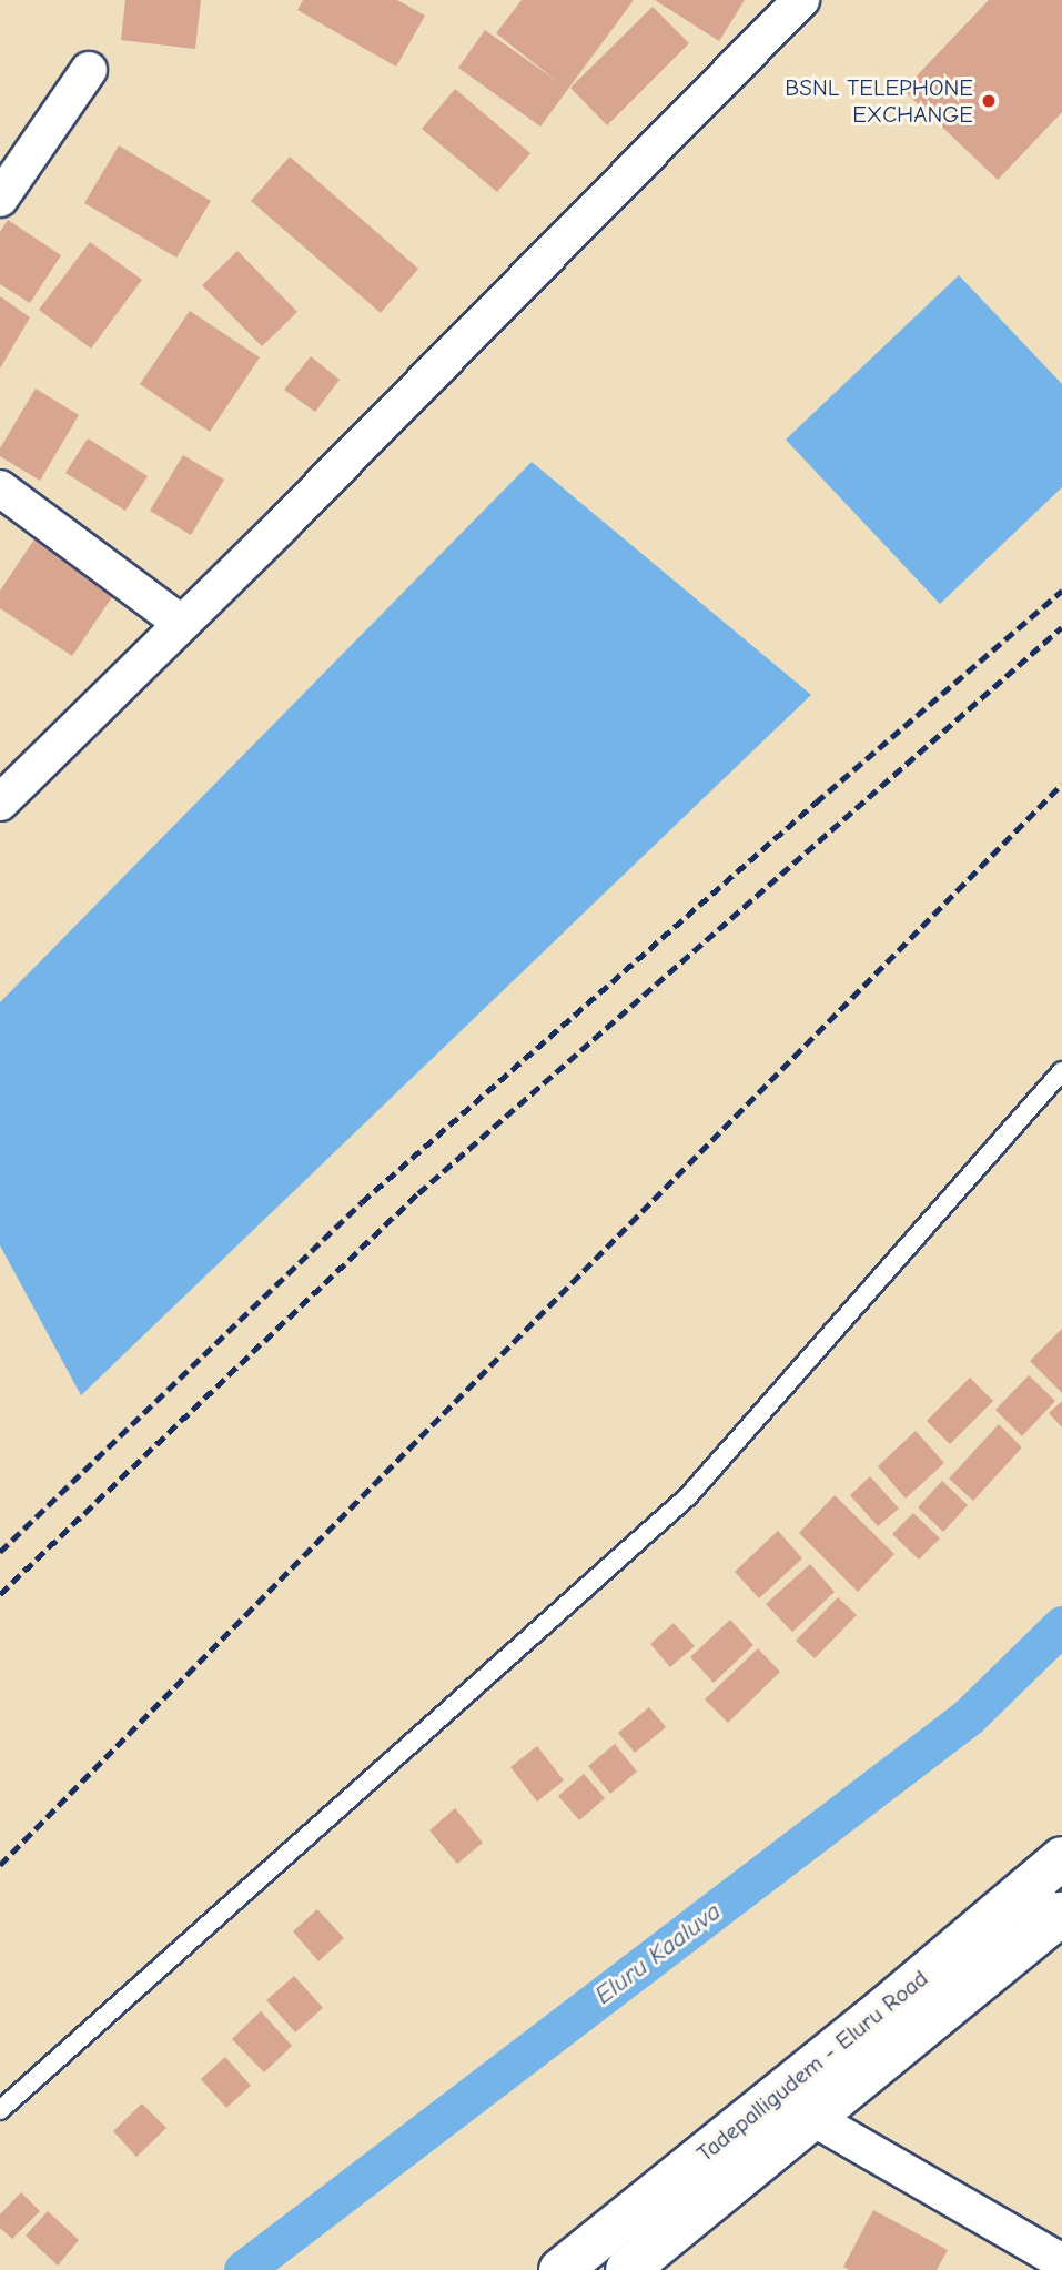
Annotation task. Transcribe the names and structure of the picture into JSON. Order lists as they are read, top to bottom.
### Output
{
  "streets": {
    "main road": ["Tadepalligudem - Eluru Road"]
  },
  "water": ["Eluru Kaaluva"],
  "places": ["BSNL TELEPHONE EXCHANGE"]
}
